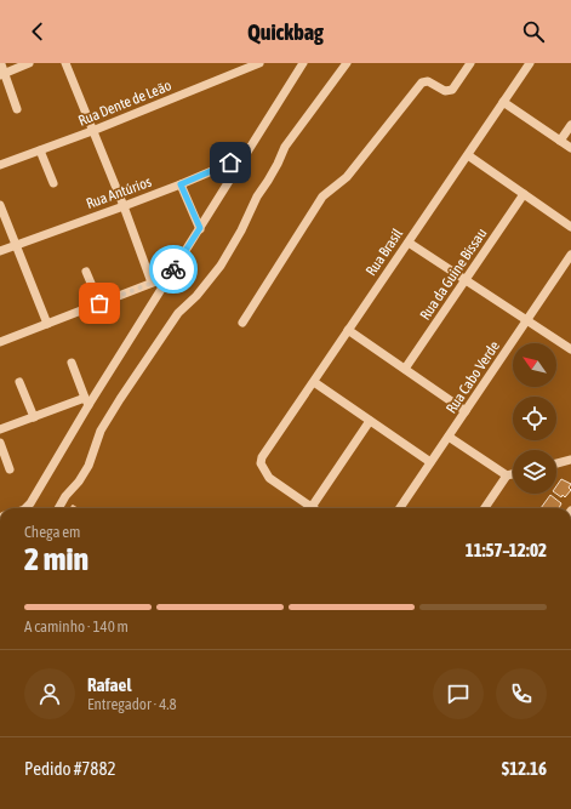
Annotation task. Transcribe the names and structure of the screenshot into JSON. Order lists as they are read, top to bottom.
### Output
{
  "streets": {
    "street": [
      "Rua Dente de Leão",
      "Rua Antúrios",
      "Rua Brasil",
      "Rua da Guine Bissau",
      "Rua Cabo Verde"
    ]
  },
  "north": "top left",
  "page": {
    "header": "Quickbag",
    "heading": ["2 min", "Chega em", "11:57–12:02"],
    "panel": [
      "Rafael",
      "Entregador · 4.8",
      "Pedido #7882",
      "$12.16"
    ],
    "bar": "A caminho · 140 m"
  }
}
